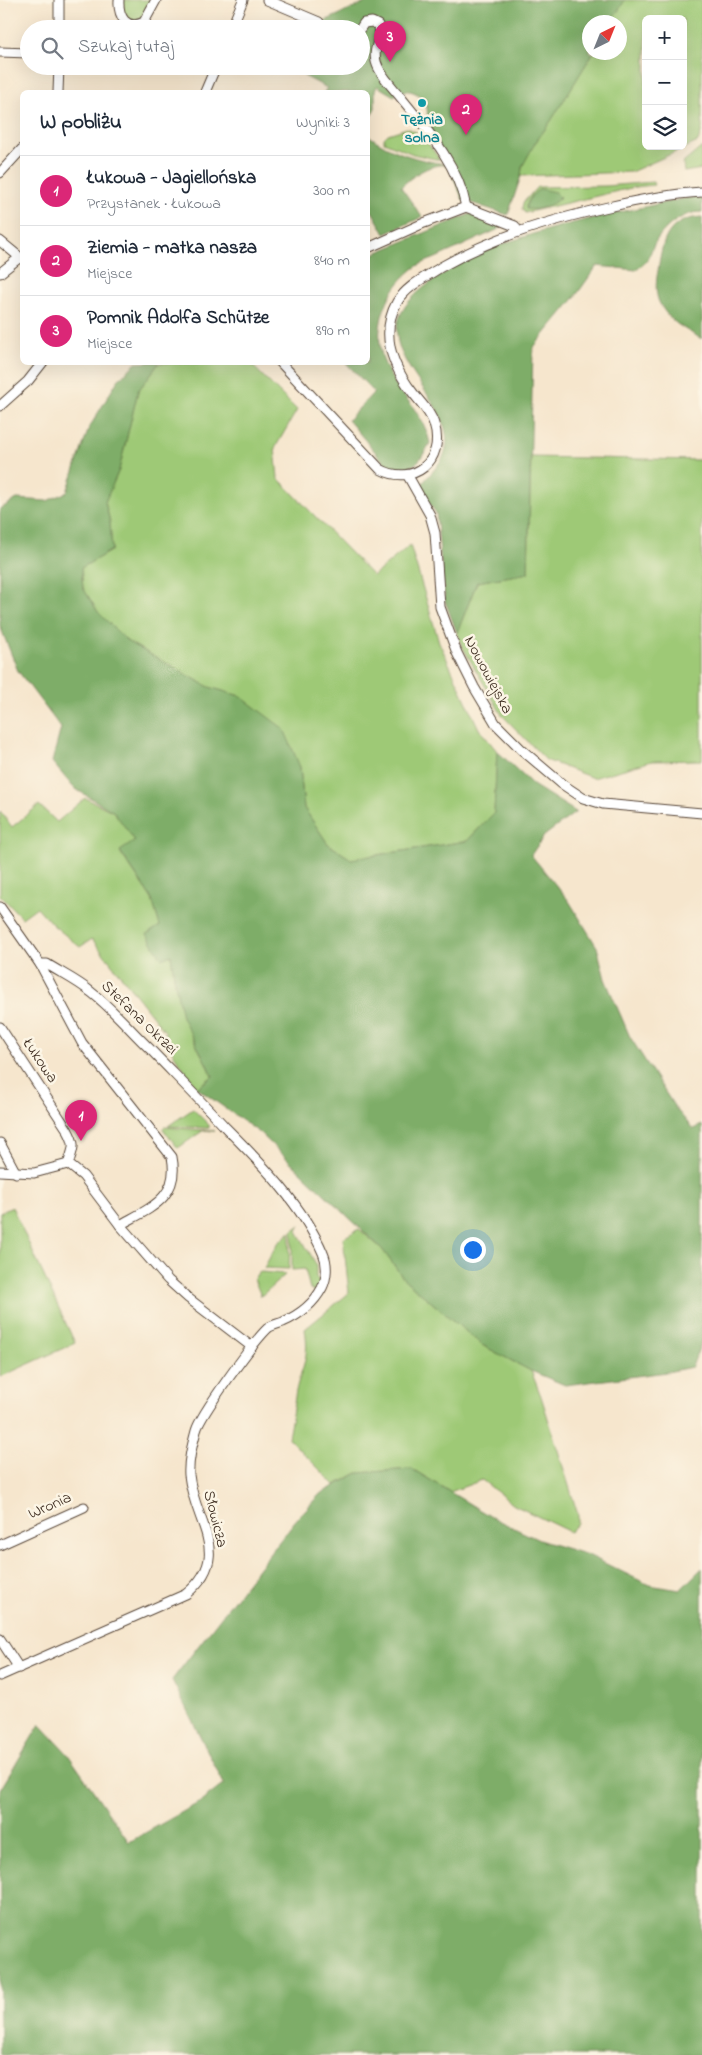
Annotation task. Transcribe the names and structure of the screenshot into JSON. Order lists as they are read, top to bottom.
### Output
{
  "streets": {
    "street": [
      "Nowowiejska",
      "Stefana Okrzei",
      "Łukowa",
      "Wronia",
      "Słowicza"
    ]
  },
  "crossings": [
    ["Stefana Okrzei", "Słowicza"]
  ],
  "places": ["Tężnia solna"],
  "north": "top right",
  "page": {
    "map_buttons": ["+", "−"],
    "search": "Szukaj tutaj",
    "pins": ["3", "2", "1"],
    "heading": ["W pobliżu", "Wyniki: 3"],
    "list": [
      {
        "mark": "1",
        "name": "Łukowa - Jagiellońska",
        "note": "Przystanek · Łukowa",
        "value": "300 m"
      },
      {
        "mark": "2",
        "name": "Ziemia - matka nasza",
        "note": "Miejsce",
        "value": "840 m"
      },
      {
        "mark": "3",
        "name": "Pomnik Adolfa Schütze",
        "note": "Miejsce",
        "value": "890 m"
      }
    ]
  }
}
